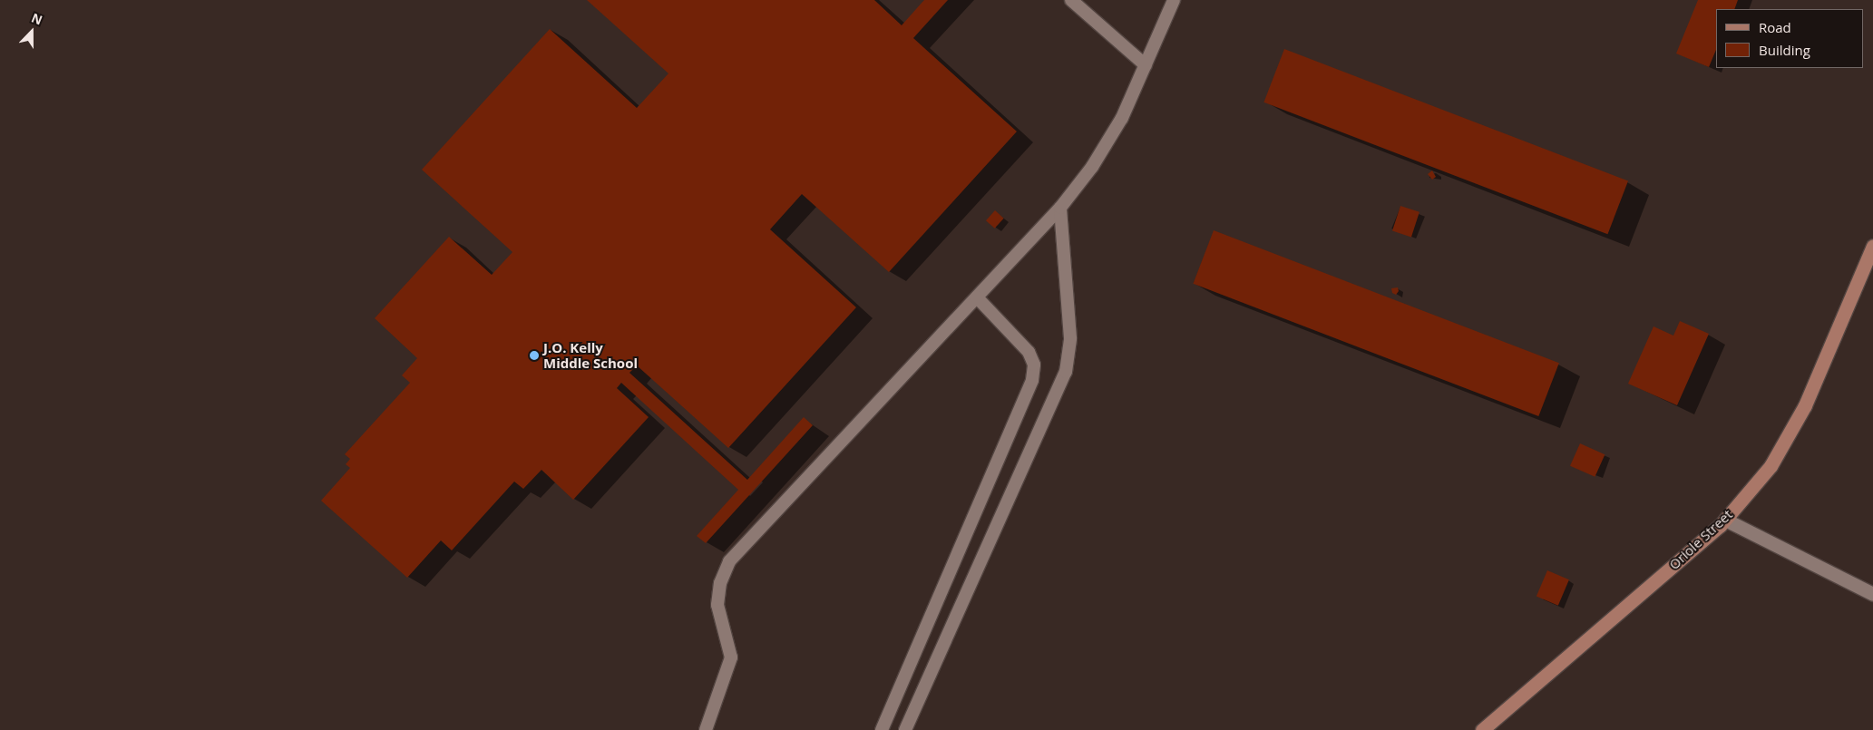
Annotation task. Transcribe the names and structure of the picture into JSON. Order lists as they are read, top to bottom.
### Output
{
  "streets": {
    "street": ["Oriole Street"]
  },
  "places": ["J.O. Kelly Middle School"],
  "legend": ["Road", "Building"],
  "north": "top"
}
